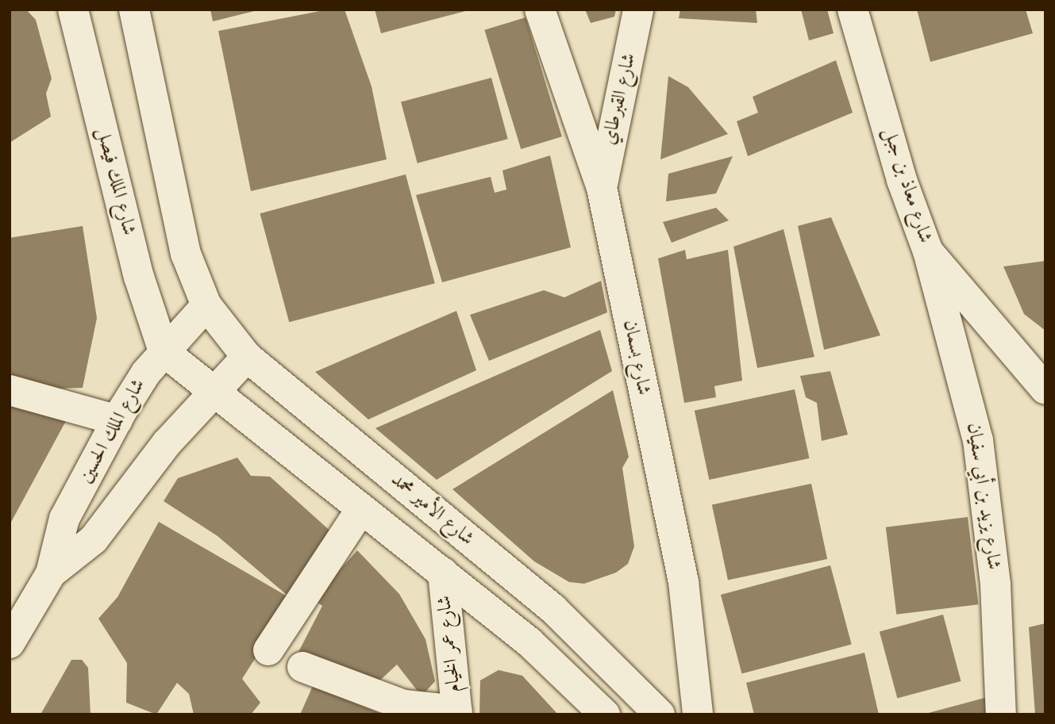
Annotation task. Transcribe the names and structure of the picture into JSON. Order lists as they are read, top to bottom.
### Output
{
  "streets": {
    "main road": [
      "شارع القبرطاي",
      "شارع الملك فيصل",
      "شارع معاذ بن جبل",
      "شارع بسمان",
      "شارع الملك الحسين",
      "شارع يزيد بن أبي سفيان",
      "شارع الأمير محمد",
      "شارع عمر الخيام"
    ]
  },
  "crossings": [
    ["شارع القبرطاي", "شارع بسمان"],
    ["شارع الملك فيصل", "شارع الملك الحسين"],
    ["شارع معاذ بن جبل", "شارع يزيد بن أبي سفيان"],
    ["شارع الملك الحسين", "شارع الأمير محمد"]
  ]
}
